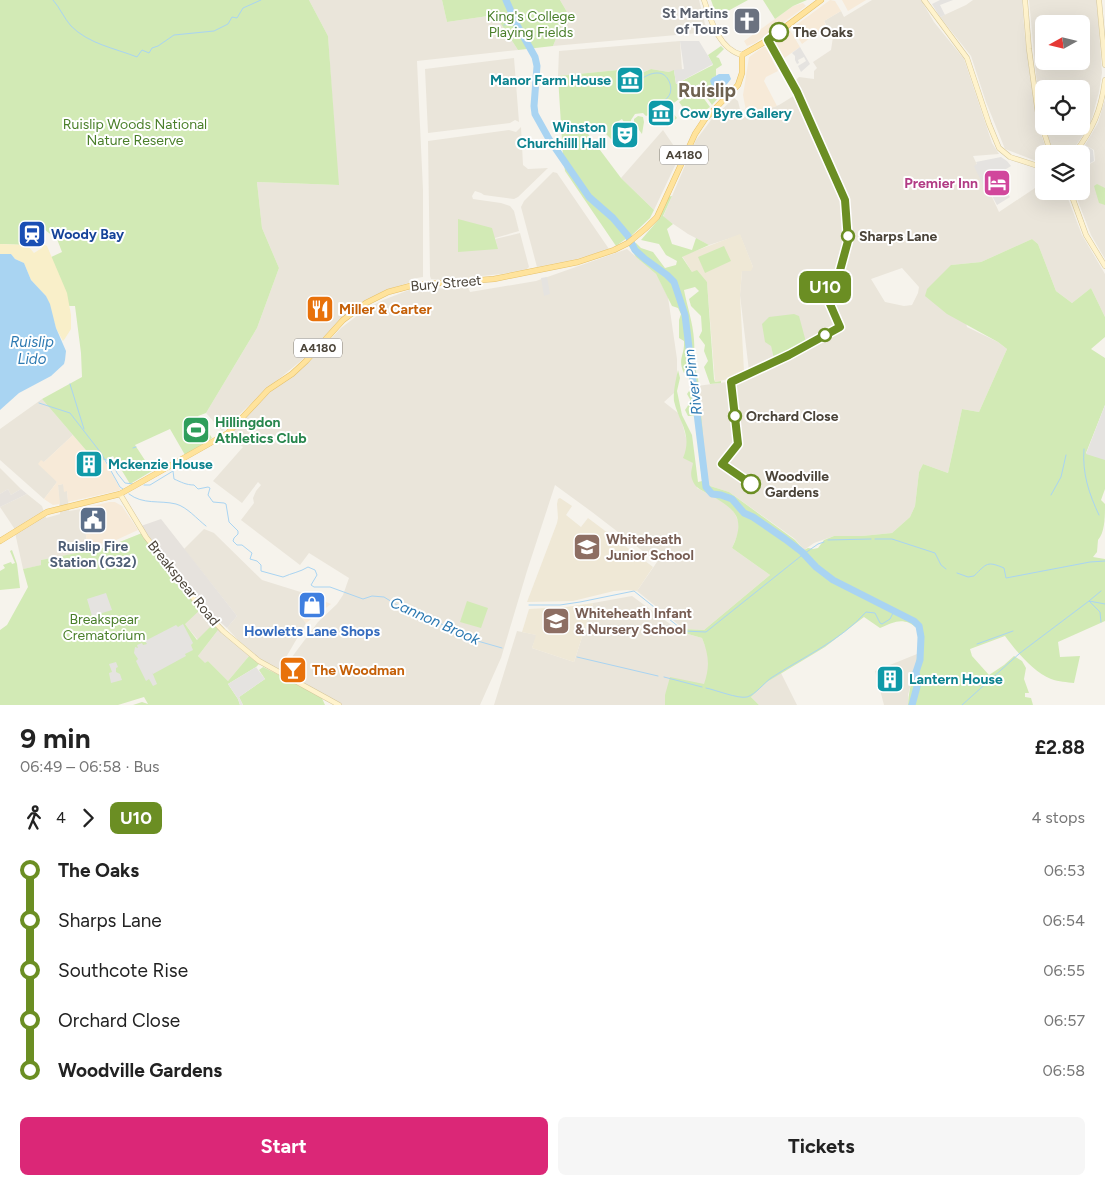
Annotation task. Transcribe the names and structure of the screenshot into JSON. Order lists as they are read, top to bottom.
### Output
{
  "streets": {
    "main road": ["A4180", "Bury Street"],
    "street": ["Breakspear Road"]
  },
  "crossings": [
    ["Bury Street", "Breakspear Road"]
  ],
  "districts": ["Ruislip"],
  "water": ["Ruislip Lido", "River Pinn", "Cannon Brook"],
  "parks": ["King's College Playing Fields", "Ruislip Woods National Nature Reserve", "Breakspear Crematorium"],
  "places": {
    "church": ["St Martins of Tours"],
    "other": [
      "The Oaks",
      "Sharps Lane",
      "Orchard Close",
      "Woodville Gardens"
    ],
    "museum": ["Manor Farm House", "Cow Byre Gallery"],
    "theatre": ["Winston Churchilll Hall"],
    "hotel": ["Premier Inn"],
    "station": ["Woody Bay"],
    "restaurant": ["Miller & Carter"],
    "sports": ["Hillingdon Athletics Club"],
    "building": ["Mckenzie House", "Lantern House"],
    "public building": ["Ruislip Fire Station (G32)"],
    "school or university": ["Whiteheath Junior School", "Whiteheath Infant & Nursery School"],
    "shop": ["Howletts Lane Shops"],
    "bar": ["The Woodman"]
  },
  "lines": ["bus line U10"],
  "north": "left",
  "page": {
    "on_map": "U10",
    "heading": ["9 min", "06:49 – 06:58 · Bus", "£2.88"],
    "legs": ["4", "U10", "4 stops"],
    "list": [
      {
        "name": "The Oaks",
        "value": "06:53"
      },
      {
        "name": "Sharps Lane",
        "value": "06:54"
      },
      {
        "name": "Southcote Rise",
        "value": "06:55"
      },
      {
        "name": "Orchard Close",
        "value": "06:57"
      },
      {
        "name": "Woodville Gardens",
        "value": "06:58"
      }
    ],
    "buttons": ["Start", "Tickets"]
  }
}
